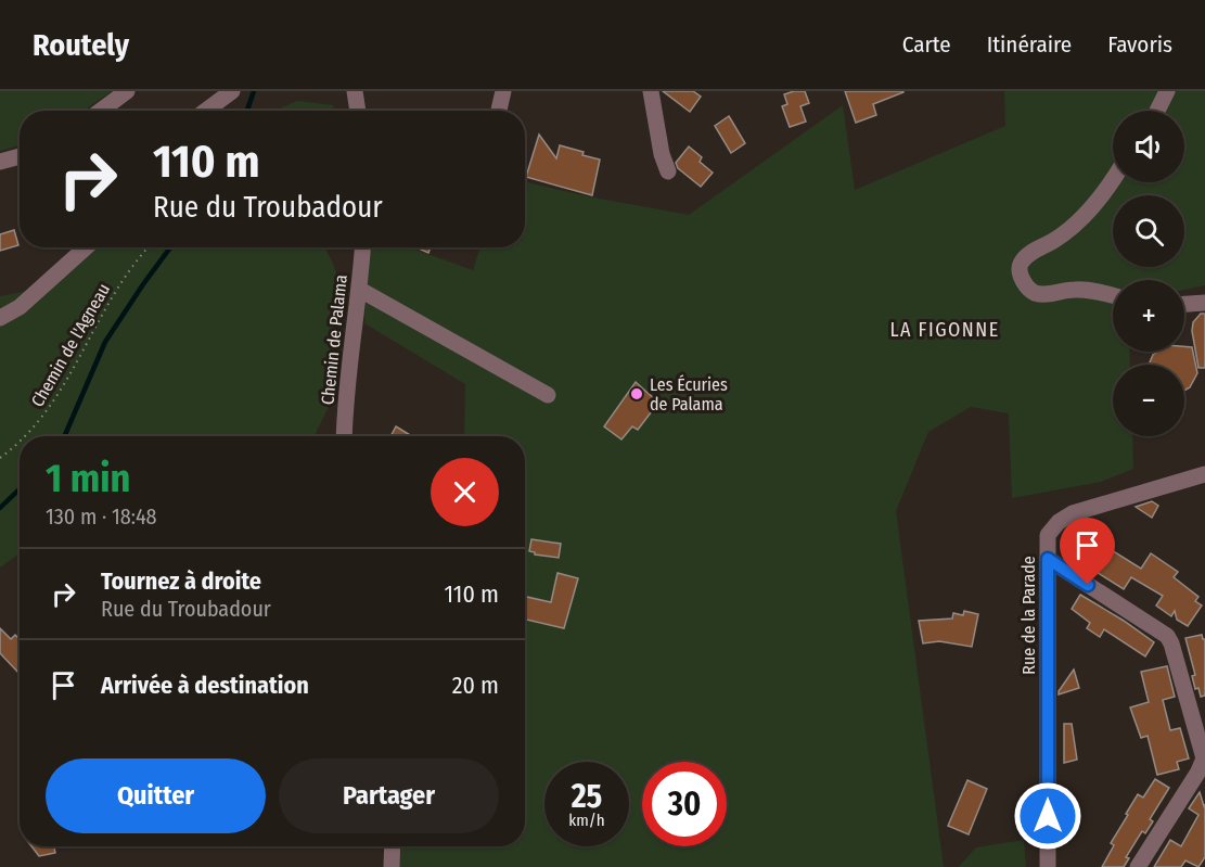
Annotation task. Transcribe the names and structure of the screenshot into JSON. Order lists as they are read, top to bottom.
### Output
{
  "streets": {
    "street": ["Chemin de Palama", "Rue de la Parade"],
    "path": ["Chemin de l'Agneau"]
  },
  "districts": ["LA FIGONNE"],
  "places": ["Les Écuries de Palama"],
  "page": {
    "header": "Routely",
    "nav": ["Carte", "Itinéraire", "Favoris"],
    "map_buttons": ["+", "−"],
    "turn": ["110 m", "Rue du Troubadour"],
    "heading": ["1 min", "130 m · 18:48"],
    "list": [
      {
        "name": "Tournez à droite",
        "note": "Rue du Troubadour",
        "value": "110 m"
      },
      {
        "name": "Arrivée à destination",
        "value": "20 m"
      }
    ],
    "buttons": ["Quitter", "Partager"],
    "speed": "25 km/h",
    "limit": "30"
  }
}
